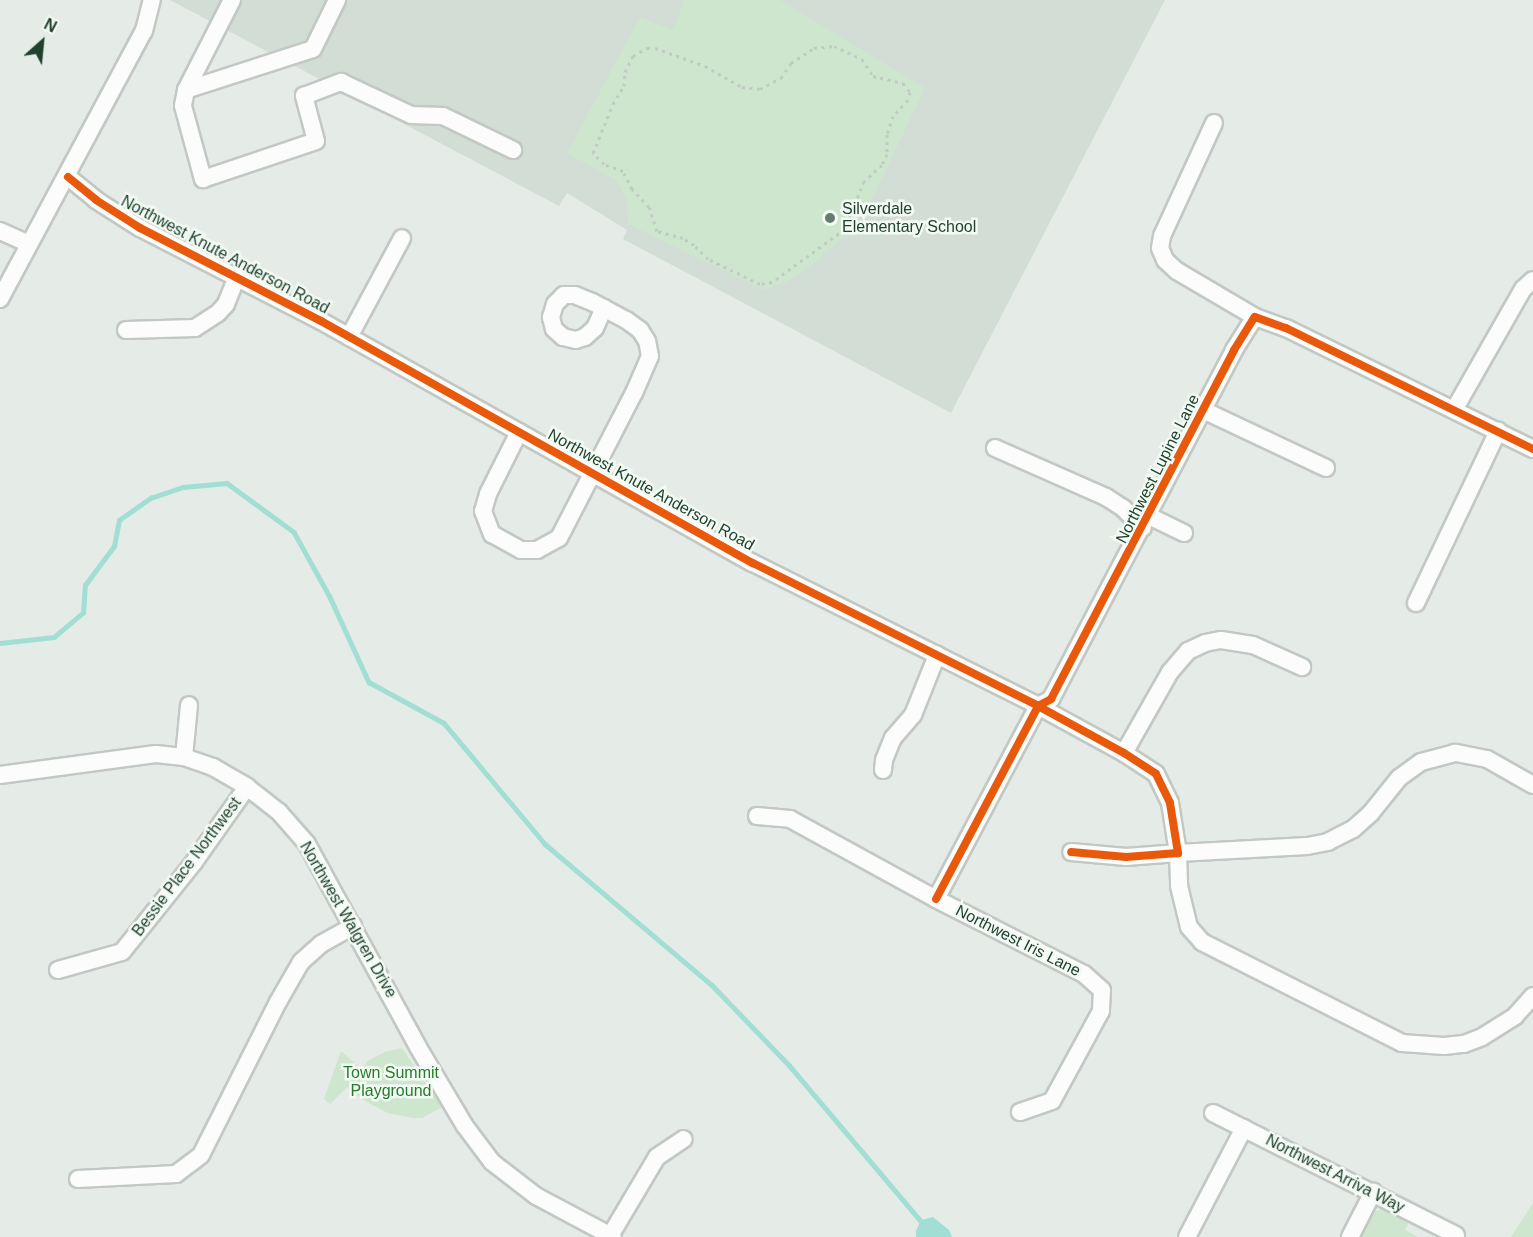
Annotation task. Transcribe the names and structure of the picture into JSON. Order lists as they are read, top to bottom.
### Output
{
  "streets": {
    "street": [
      "Northwest Knute Anderson Road",
      "Northwest Lupine Lane",
      "Bessie Place Northwest",
      "Northwest Walgren Drive",
      "Northwest Iris Lane",
      "Northwest Arriva Way"
    ]
  },
  "crossings": [
    ["Northwest Knute Anderson Road", "Northwest Lupine Lane"],
    ["Northwest Lupine Lane", "Northwest Iris Lane"],
    ["Bessie Place Northwest", "Northwest Walgren Drive"]
  ],
  "parks": ["Town Summit Playground"],
  "places": ["Silverdale Elementary School"],
  "north": "top right"
}
